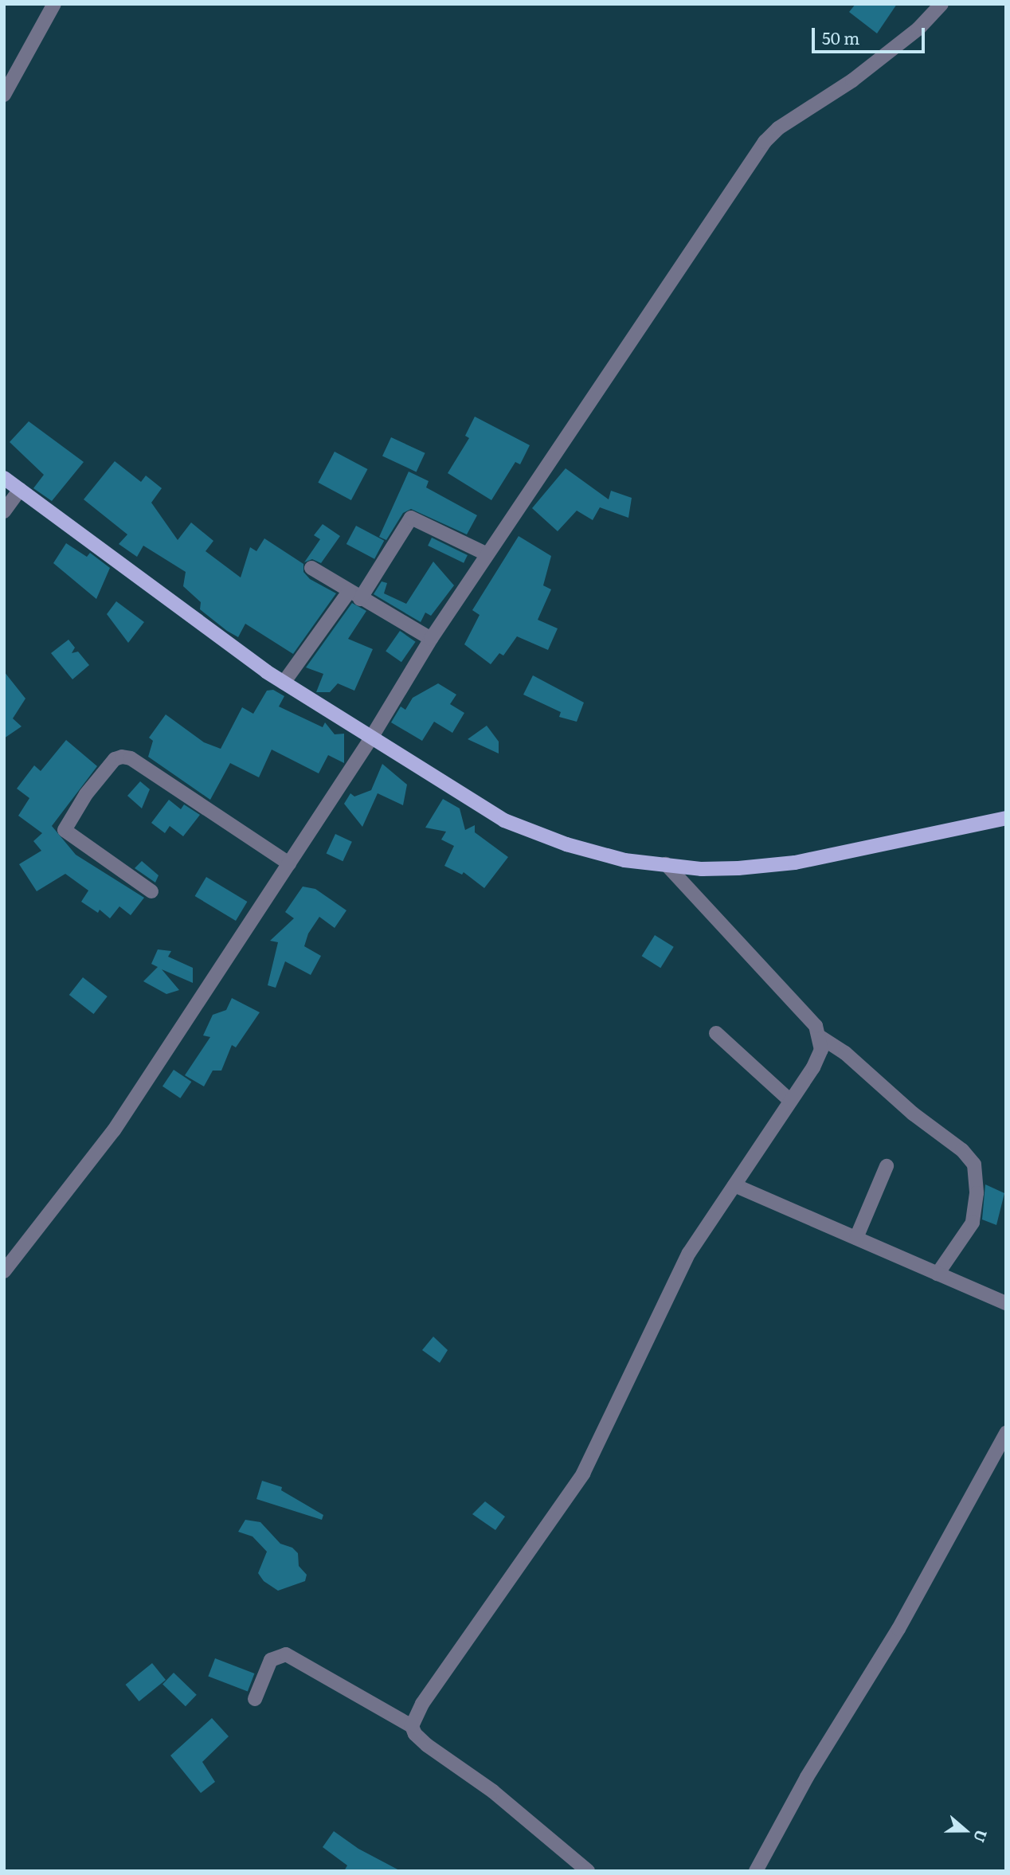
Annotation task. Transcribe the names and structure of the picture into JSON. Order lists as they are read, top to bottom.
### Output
{
  "scale_bar": "50 m",
  "north": "right"
}
